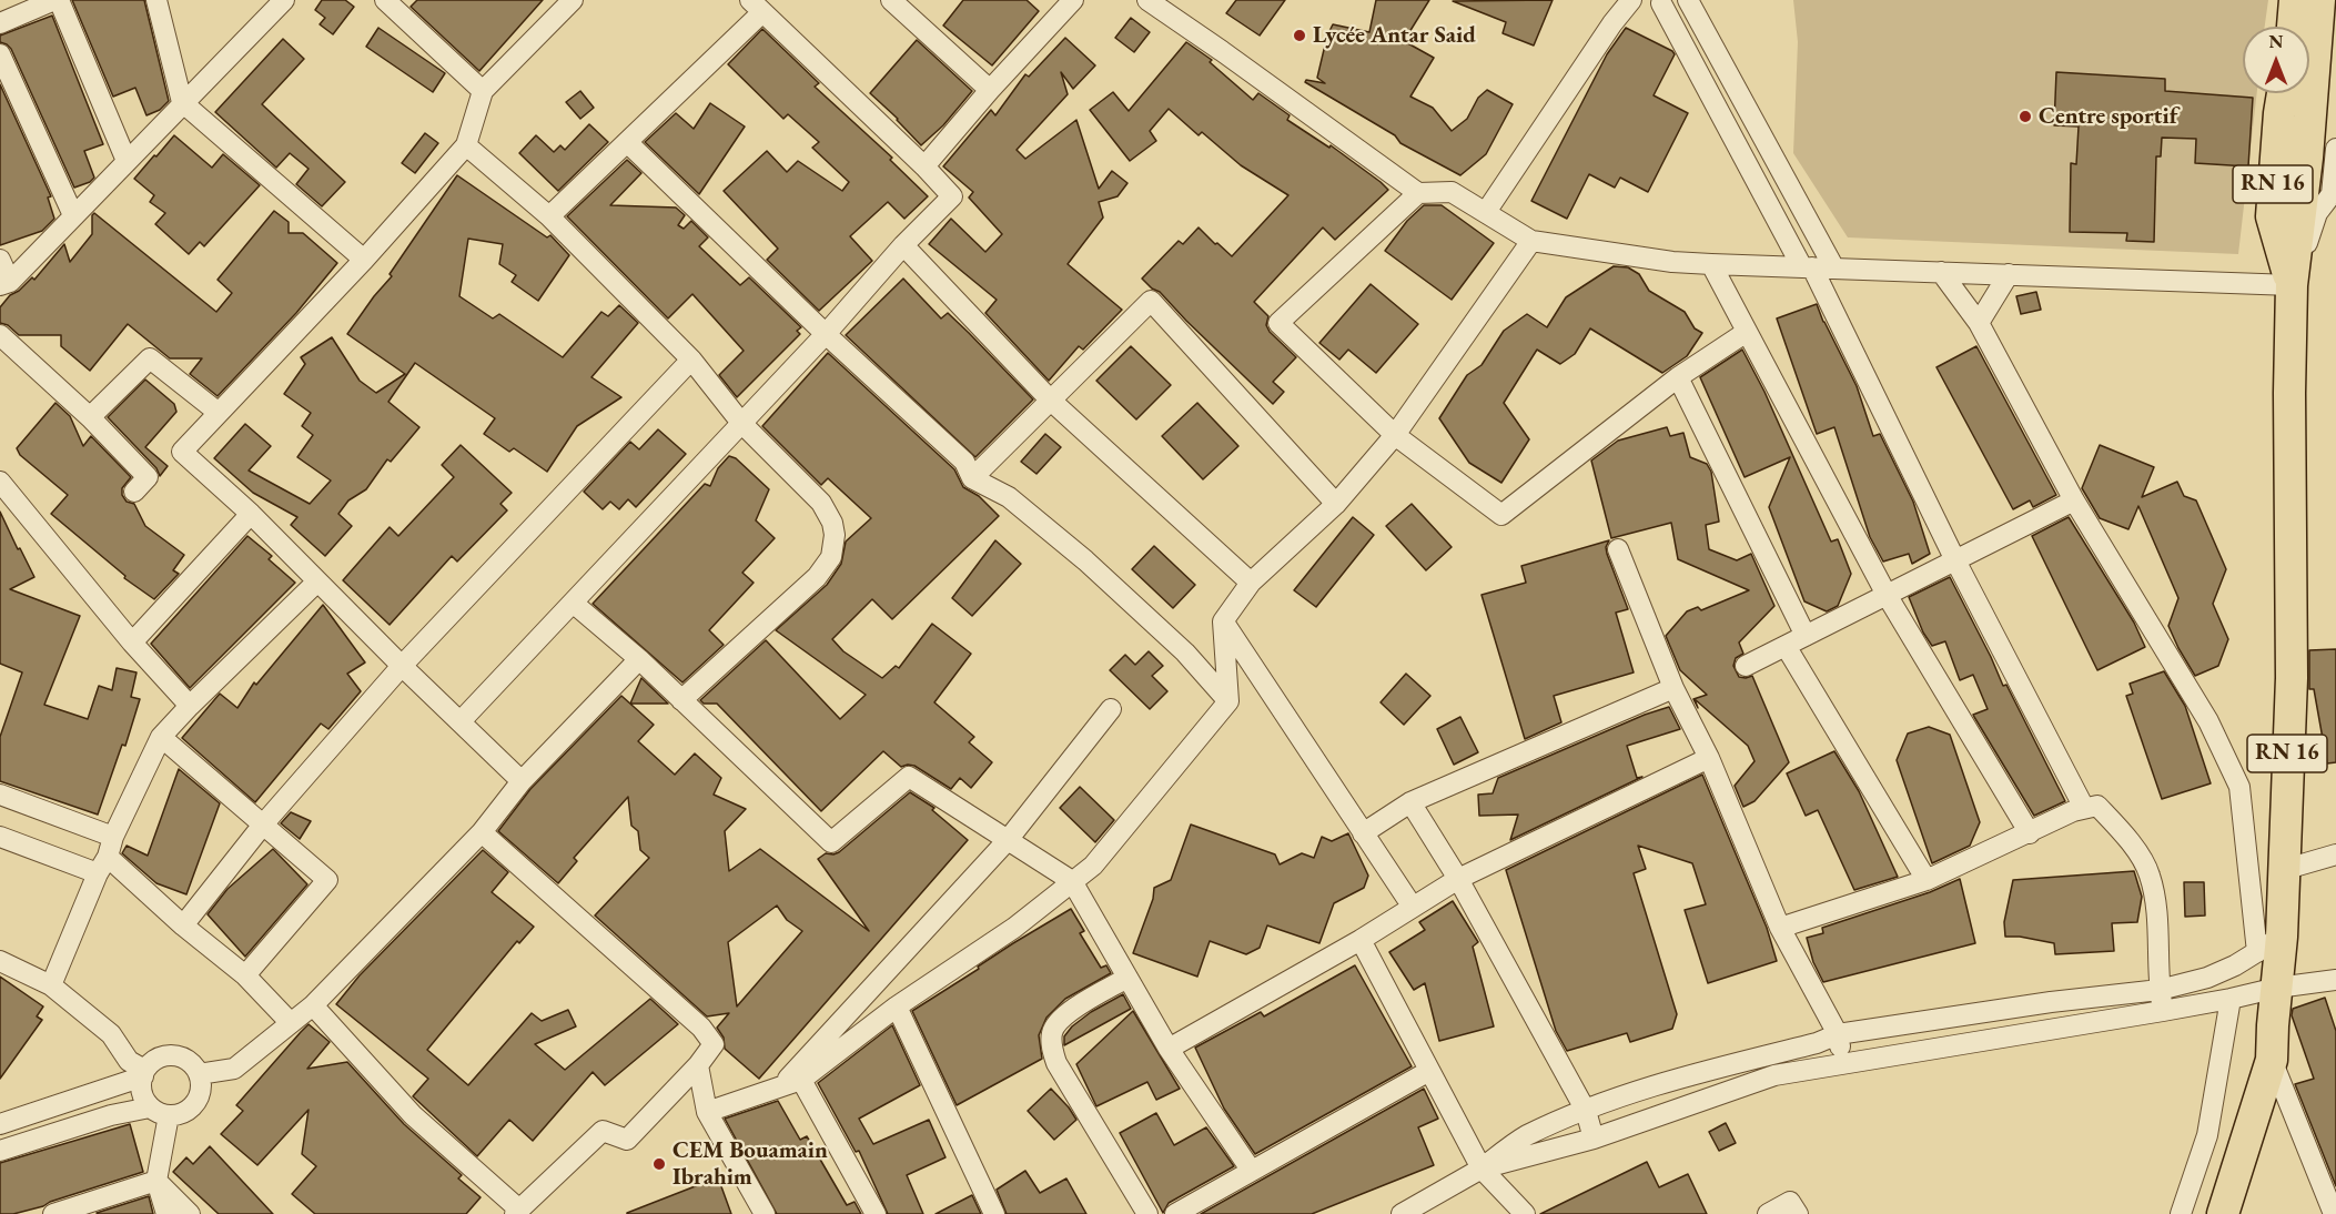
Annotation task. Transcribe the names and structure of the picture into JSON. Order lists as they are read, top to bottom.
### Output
{
  "streets": {
    "main road": ["RN 16"]
  },
  "places": ["Lycée Antar Said", "Centre sportif", "CEM Bouamain Ibrahim"],
  "north": "top"
}
